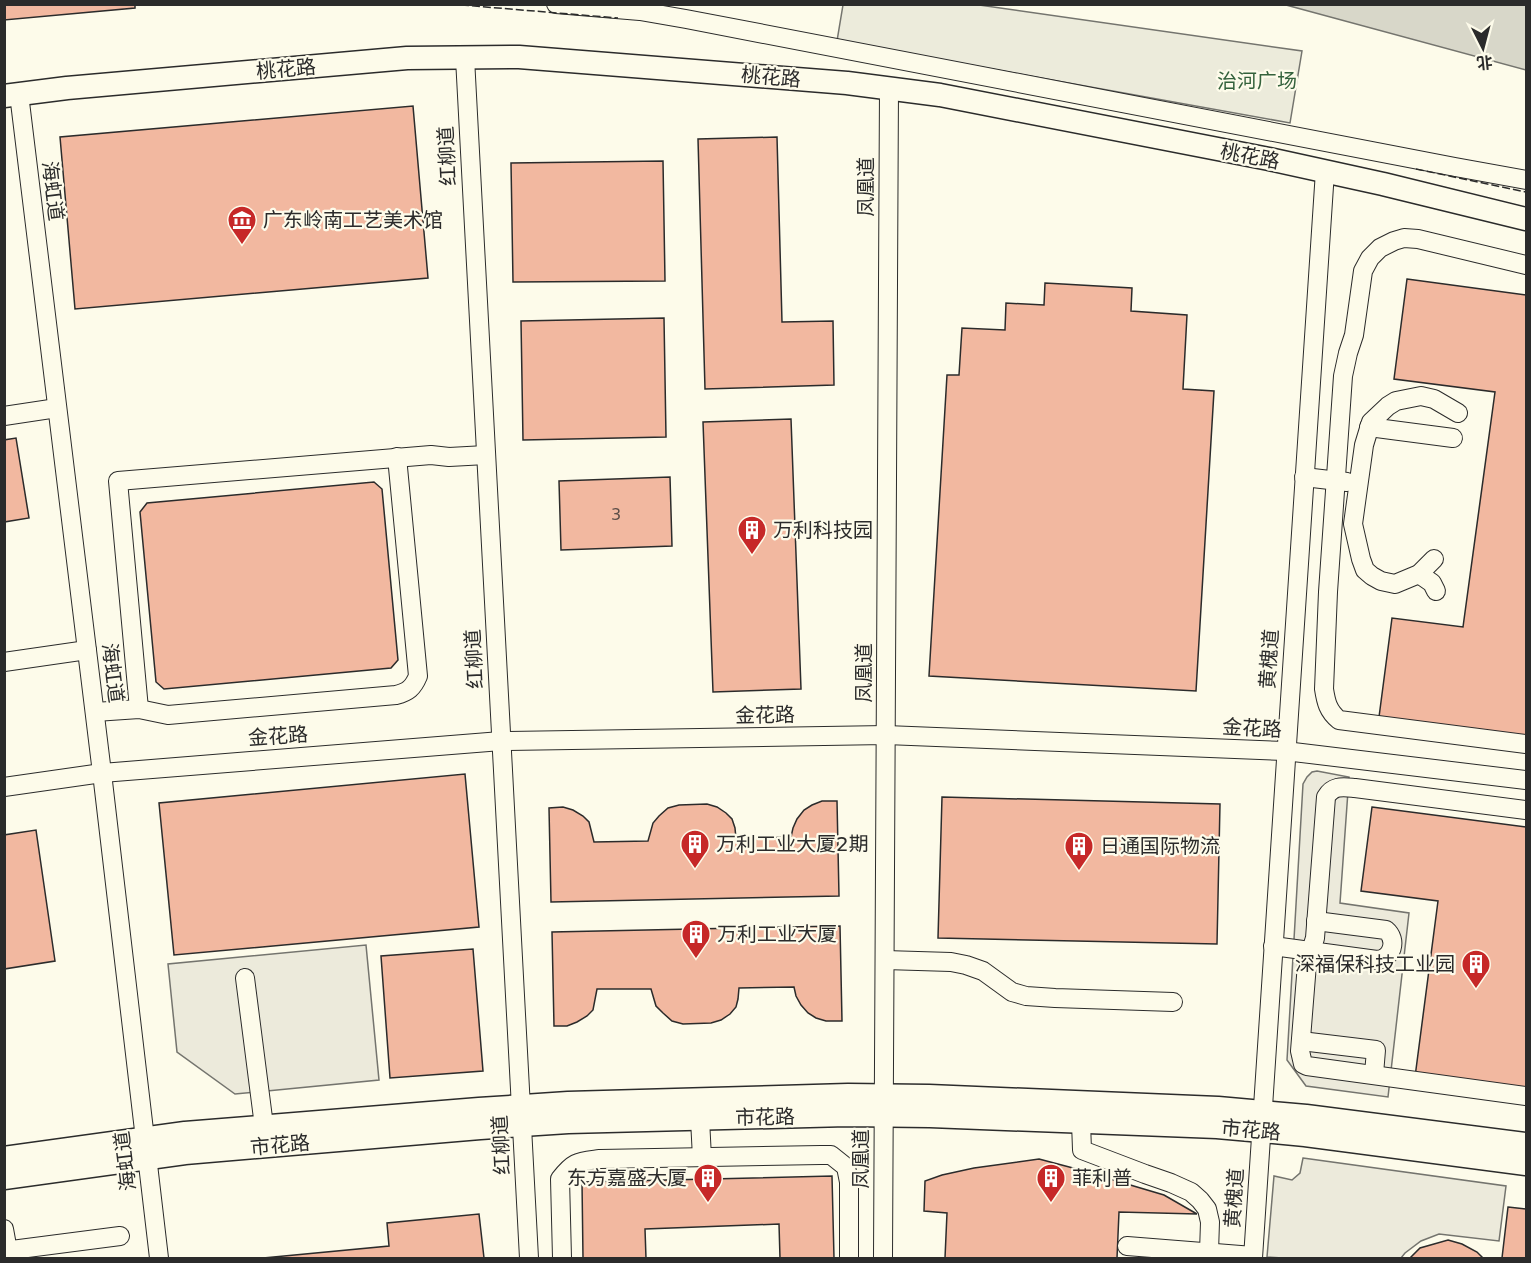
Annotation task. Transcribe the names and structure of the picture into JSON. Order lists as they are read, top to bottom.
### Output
{
  "streets": {
    "main road": ["桃花路", "市花路"],
    "street": [
      "红柳道",
      "凤凰道",
      "海虹道",
      "黄槐道",
      "金花路"
    ]
  },
  "crossings": [
    ["桃花路", "红柳道"],
    ["桃花路", "凤凰道"],
    ["桃花路", "海虹道"],
    ["桃花路", "黄槐道"],
    ["红柳道", "金花路"],
    ["红柳道", "市花路"],
    ["凤凰道", "金花路"],
    ["凤凰道", "市花路"],
    ["海虹道", "金花路"],
    ["海虹道", "市花路"],
    ["黄槐道", "金花路"],
    ["黄槐道", "市花路"]
  ],
  "parks": ["治河广场"],
  "places": {
    "museum": ["广东岭南工艺美术馆"],
    "building": [
      "万利科技园",
      "万利工业大厦2期",
      "日通国际物流",
      "万利工业大厦",
      "深福保科技工业园",
      "东方嘉盛大厦",
      "菲利普"
    ]
  },
  "house_numbers": ["3"],
  "north": "bottom"
}
